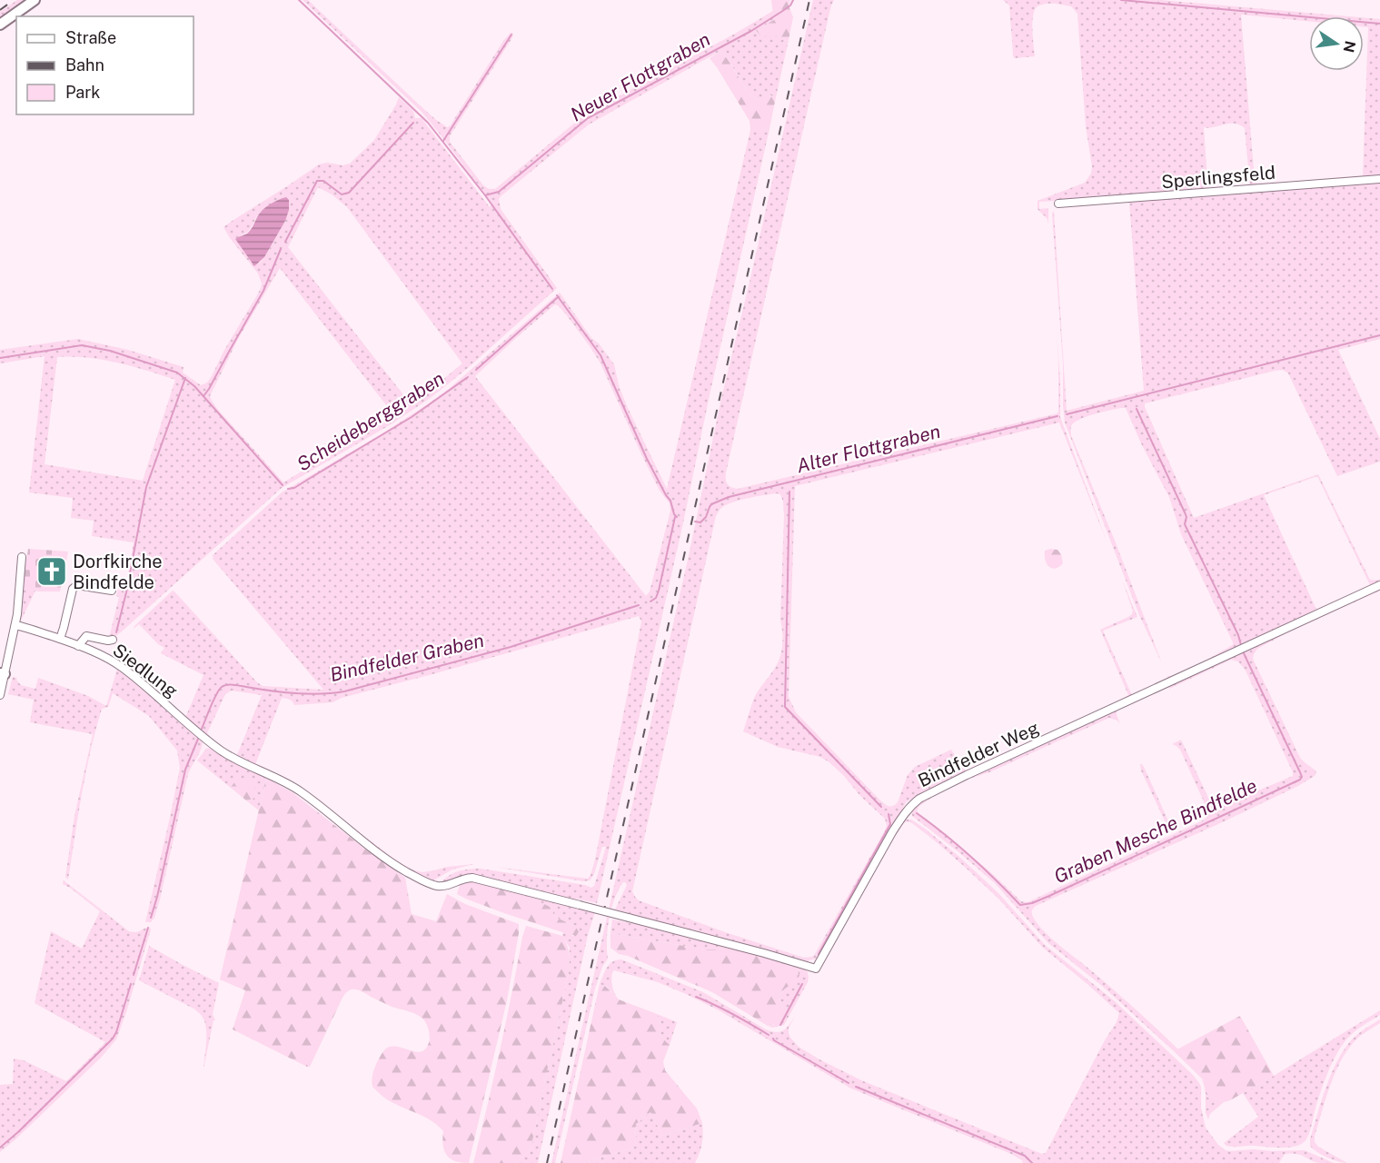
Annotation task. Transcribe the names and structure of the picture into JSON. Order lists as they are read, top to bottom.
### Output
{
  "streets": {
    "street": ["Sperlingsfeld", "Siedlung", "Bindfelder Weg"]
  },
  "crossings": [
    ["Siedlung", "Bindfelder Weg"]
  ],
  "water": [
    "Neuer Flottgraben",
    "Scheideberggraben",
    "Alter Flottgraben",
    "Bindfelder Graben",
    "Graben Mesche Bindfelde"
  ],
  "places": {
    "church": ["Dorfkirche Bindfelde"]
  },
  "legend": ["Straße", "Bahn", "Park"],
  "north": "right"
}
